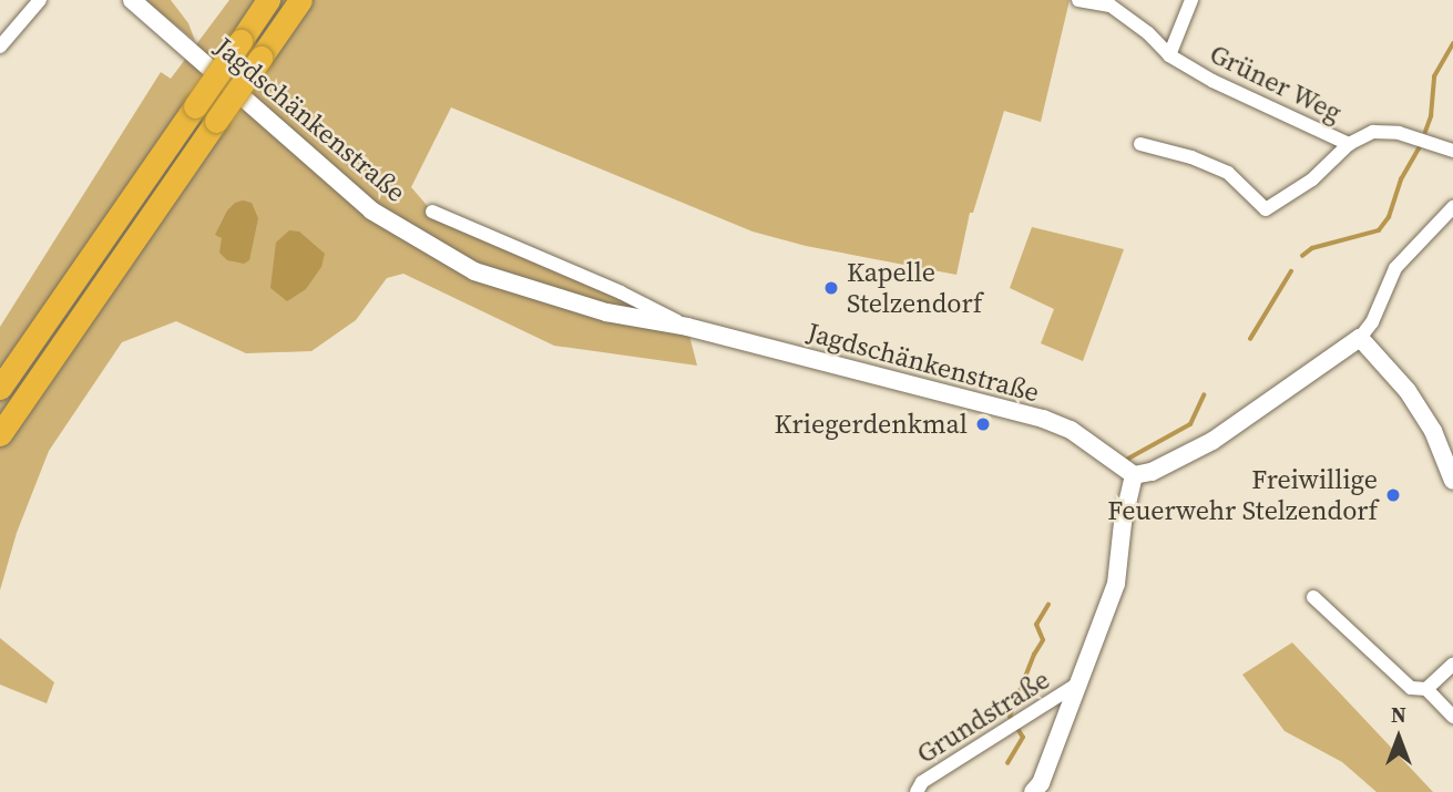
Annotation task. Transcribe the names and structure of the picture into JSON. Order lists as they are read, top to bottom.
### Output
{
  "streets": {
    "main road": ["Jagdschänkenstraße"],
    "street": ["Grüner Weg", "Grundstraße"]
  },
  "places": ["Kapelle Stelzendorf", "Kriegerdenkmal", "Freiwillige Feuerwehr Stelzendorf"],
  "north": "top"
}
